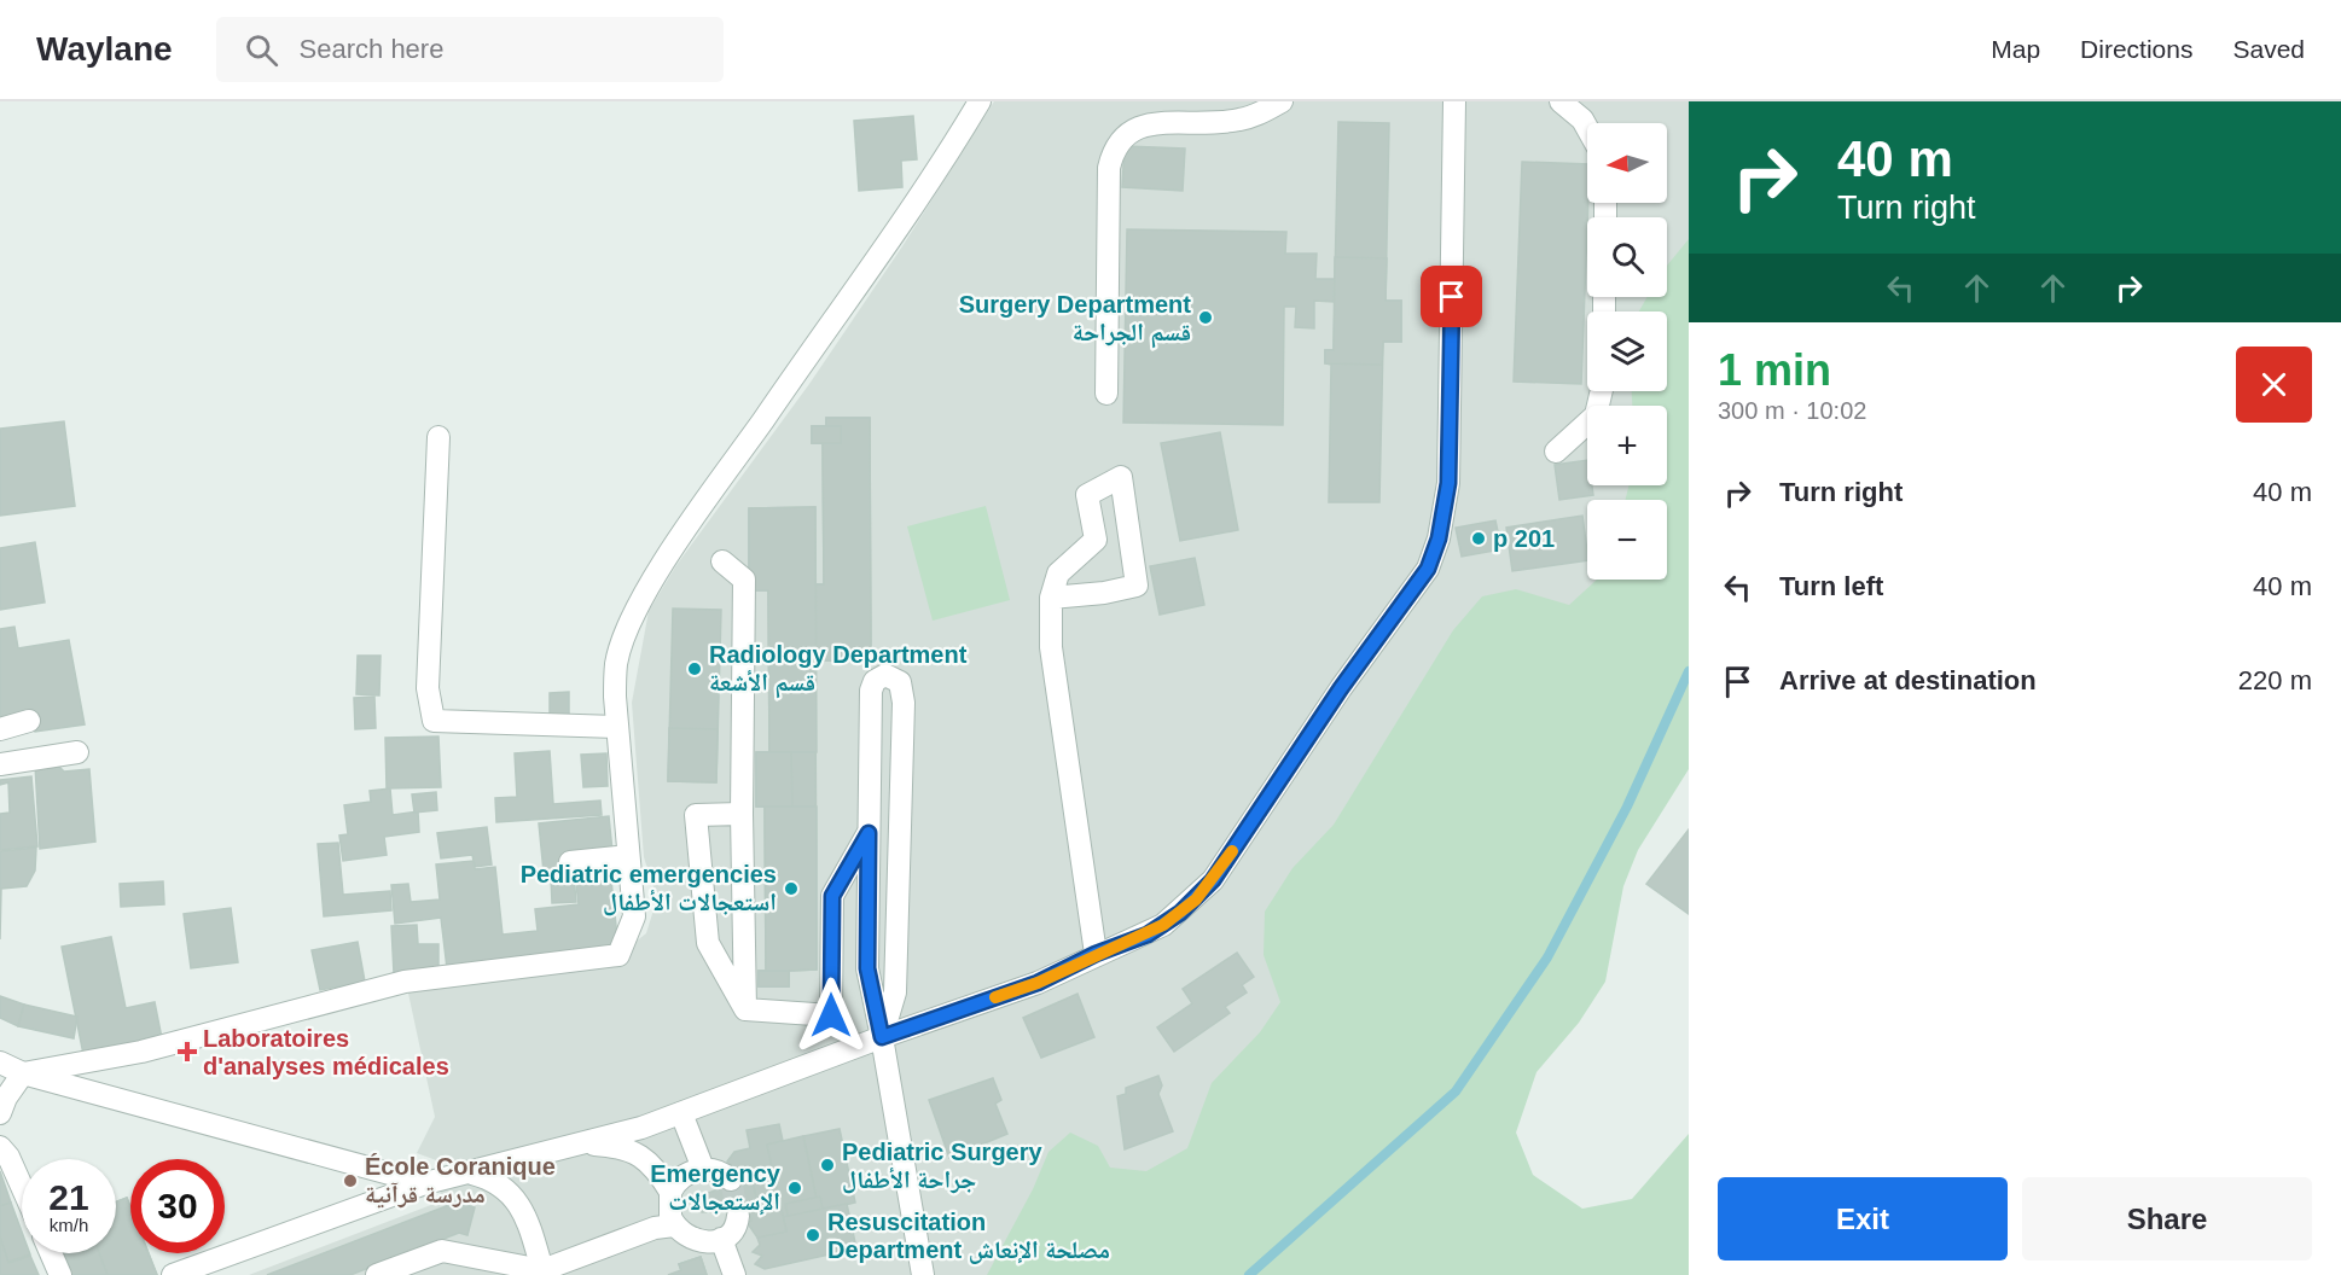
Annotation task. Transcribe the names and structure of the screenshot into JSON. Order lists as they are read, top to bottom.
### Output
{
  "places": {
    "other": [
      "Surgery Department قسم الجراحة",
      "p 201",
      "Radiology Department قسم الأشعة",
      "Pediatric emergencies استعجالات الأطفال",
      "Pediatric Surgery جراحة الأطفال",
      "École Coranique مدرسة قرآنية",
      "Emergency الإستعجالات",
      "Resuscitation Department مصلحة الإنعاش"
    ],
    "health": ["Laboratoires d'analyses médicales"]
  },
  "north": "left",
  "page": {
    "header": "Waylane",
    "search": "Search here",
    "nav": ["Map", "Directions", "Saved"],
    "turn": ["40 m", "Turn right"],
    "map_buttons": ["+", "−"],
    "heading": ["1 min", "300 m · 10:02"],
    "list": [
      {
        "name": "Turn right",
        "value": "40 m"
      },
      {
        "name": "Turn left",
        "value": "40 m"
      },
      {
        "name": "Arrive at destination",
        "value": "220 m"
      }
    ],
    "speed": "21 km/h",
    "limit": "30",
    "buttons": ["Exit", "Share"]
  }
}
